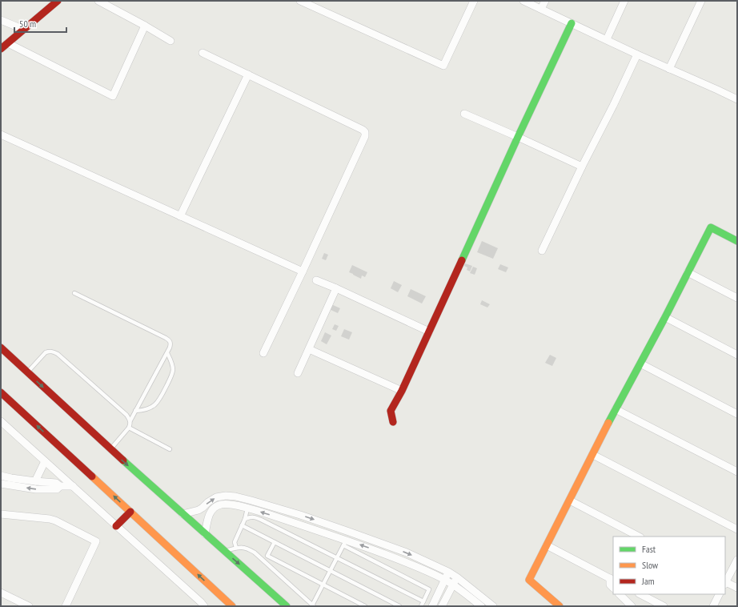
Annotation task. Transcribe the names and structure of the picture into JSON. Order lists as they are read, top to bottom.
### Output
{
  "legend": ["Fast", "Slow", "Jam"],
  "scale_bar": "50 m"
}
